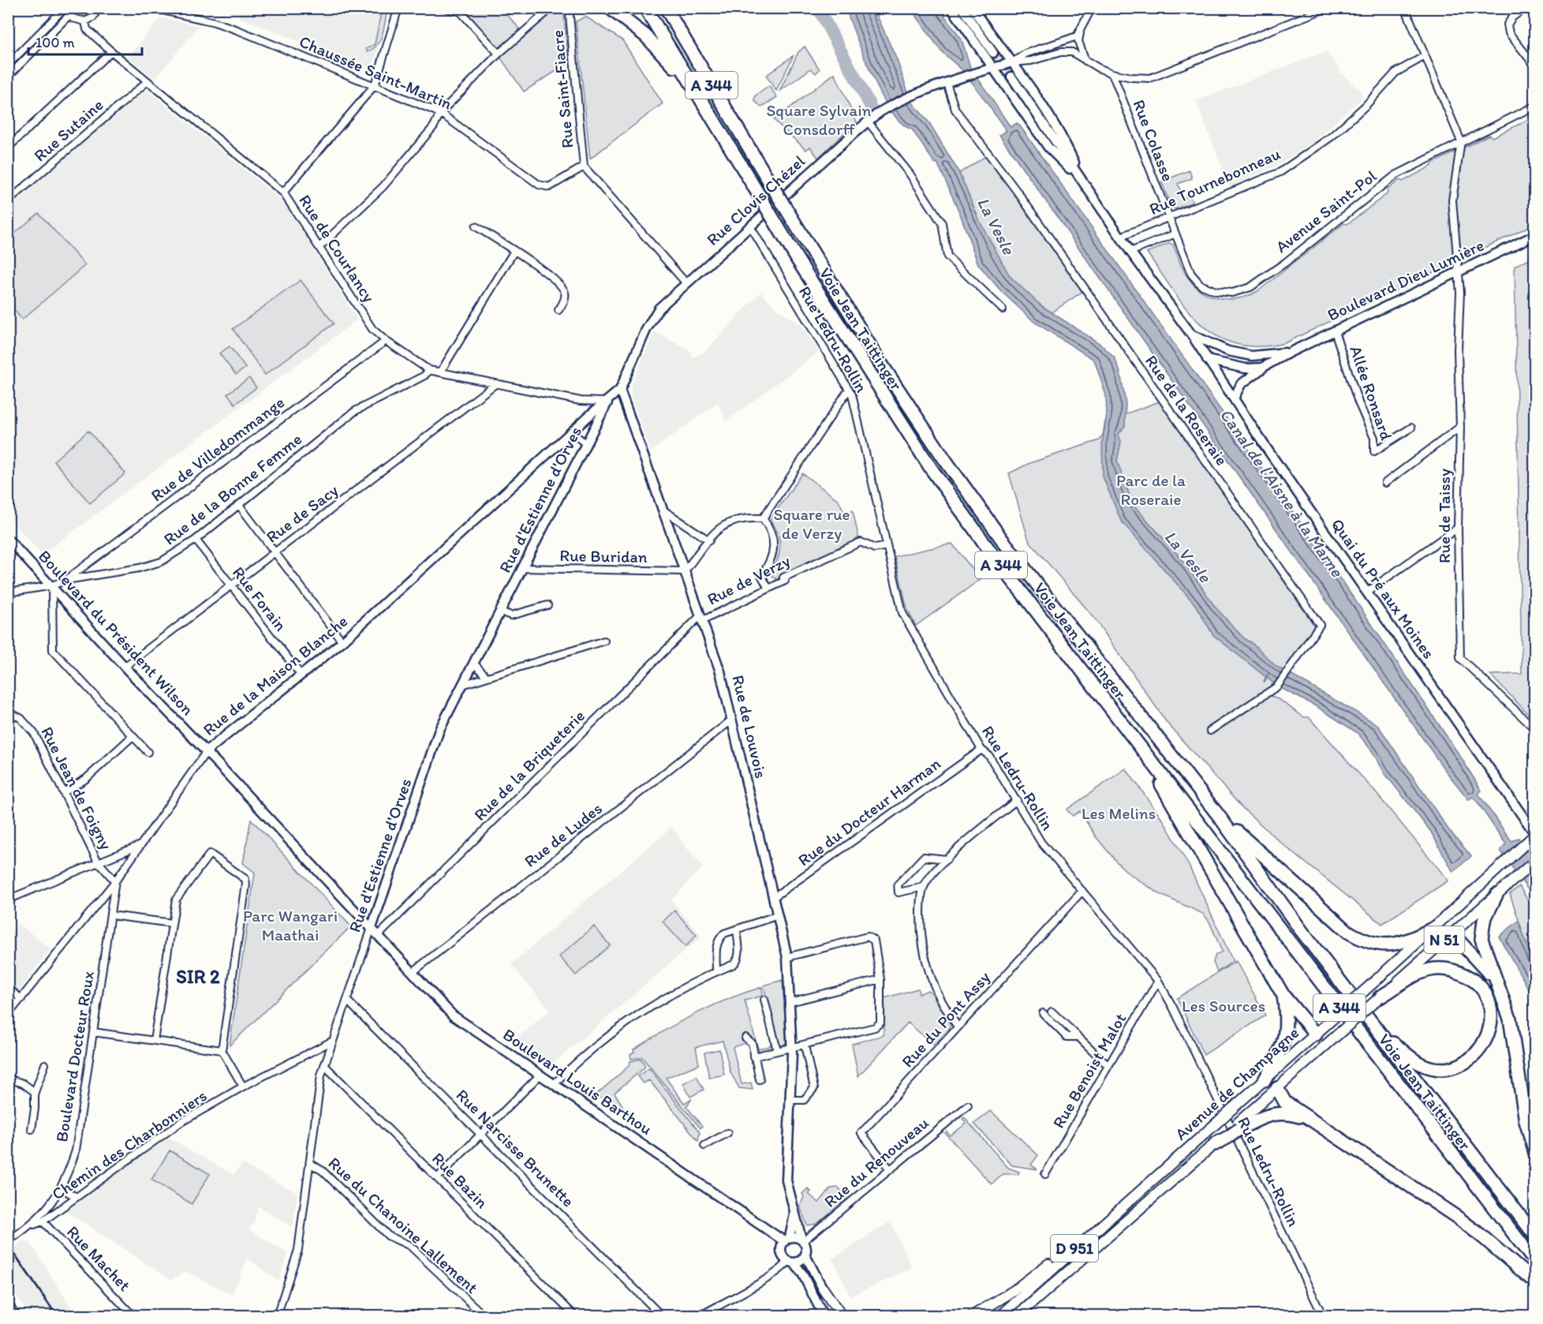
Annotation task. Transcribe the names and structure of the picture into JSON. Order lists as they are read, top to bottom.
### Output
{
  "streets": {
    "highway": ["A 344", "Voie Jean Taittinger"],
    "main road": ["N 51", "Avenue de Champagne", "D 951"],
    "street": [
      "Chaussée Saint-Martin",
      "Rue Saint-Fiacre",
      "Rue Sutaine",
      "Rue Colasse",
      "Rue Tournebonneau",
      "Rue Clovis Chézel",
      "Avenue Saint-Pol",
      "Rue de Courlancy",
      "Boulevard Dieu Lumière",
      "Rue Ledru-Rollin",
      "Allée Ronsard",
      "Rue de la Roseraie",
      "Rue de Villedommange",
      "Rue de la Bonne Femme",
      "Rue d'Estienne d'Orves",
      "Rue de Sacy",
      "Rue de Taissy",
      "Rue Buridan",
      "Rue de Verzy",
      "Quai du Pré aux Moines",
      "Rue Forain",
      "Boulevard du Président Wilson",
      "Rue de la Maison Blanche",
      "Rue de Louvois",
      "Rue de la Briqueterie",
      "Rue Jean de Foigny",
      "Rue du Docteur Harman",
      "Rue de Ludes",
      "Rue du Pont Assy",
      "Boulevard Docteur Roux",
      "Rue Benoist Malot",
      "Boulevard Louis Barthou",
      "Chemin des Charbonniers",
      "Rue Narcisse Brunette",
      "Rue du Renouveau",
      "Rue Bazin",
      "Rue du Chanoine Lallement",
      "Rue Machet"
    ]
  },
  "crossings": [
    ["Chaussée Saint-Martin", "Rue Saint-Fiacre"],
    ["Rue Sutaine", "Rue de Courlancy"],
    ["Rue Colasse", "Rue Tournebonneau"],
    ["Rue Colasse", "Avenue Saint-Pol"],
    ["Rue Tournebonneau", "Avenue Saint-Pol"],
    ["Rue Clovis Chézel", "Rue Ledru-Rollin"],
    ["Rue Clovis Chézel", "Rue de la Roseraie"],
    ["Rue Clovis Chézel", "Rue de la Maison Blanche"],
    ["Rue Clovis Chézel", "Rue de Louvois"],
    ["Avenue Saint-Pol", "Rue de Taissy"],
    ["Rue de Courlancy", "Rue de Villedommange"],
    ["Rue de Courlancy", "Rue de la Bonne Femme"],
    ["Rue de Courlancy", "Rue d'Estienne d'Orves"],
    ["Rue de Courlancy", "Rue de Sacy"],
    ["Rue de Courlancy", "Rue de la Maison Blanche"],
    ["Boulevard Dieu Lumière", "Allée Ronsard"],
    ["Boulevard Dieu Lumière", "Rue de Taissy"],
    ["Rue Ledru-Rollin", "Rue de Verzy"],
    ["Rue Ledru-Rollin", "Rue du Docteur Harman"],
    ["Rue Ledru-Rollin", "Rue du Pont Assy"],
    ["Rue Ledru-Rollin", "Rue Benoist Malot"],
    ["Rue de Villedommange", "Rue de la Bonne Femme"],
    ["Rue de la Bonne Femme", "Rue Forain"],
    ["Rue de la Bonne Femme", "Boulevard du Président Wilson"],
    ["Rue d'Estienne d'Orves", "Rue Buridan"],
    ["Rue d'Estienne d'Orves", "Boulevard du Président Wilson"],
    ["Rue d'Estienne d'Orves", "Rue de la Maison Blanche"],
    ["Rue d'Estienne d'Orves", "Boulevard Louis Barthou"],
    ["Rue d'Estienne d'Orves", "Chemin des Charbonniers"],
    ["Rue d'Estienne d'Orves", "Rue Narcisse Brunette"],
    ["Rue d'Estienne d'Orves", "Rue Bazin"],
    ["Rue d'Estienne d'Orves", "Rue du Chanoine Lallement"],
    ["Rue de Sacy", "Rue Forain"],
    ["Rue de Sacy", "Boulevard du Président Wilson"],
    ["Rue Buridan", "Rue de Louvois"],
    ["Rue de Verzy", "Rue de Louvois"],
    ["Rue de Verzy", "Rue de la Briqueterie"],
    ["Quai du Pré aux Moines", "Avenue de Champagne"],
    ["Rue Forain", "Rue de la Maison Blanche"],
    ["Boulevard du Président Wilson", "Rue de la Maison Blanche"],
    ["Boulevard du Président Wilson", "Boulevard Louis Barthou"],
    ["Rue de la Maison Blanche", "Rue de Louvois"],
    ["Rue de la Maison Blanche", "Rue Jean de Foigny"],
    ["Rue de la Maison Blanche", "Boulevard Docteur Roux"],
    ["Rue de Louvois", "Rue de la Briqueterie"],
    ["Rue de Louvois", "Rue du Docteur Harman"],
    ["Rue de Louvois", "Rue de Ludes"],
    ["Rue de Louvois", "Boulevard Louis Barthou"],
    ["Rue de Louvois", "Rue du Renouveau"],
    ["Rue de la Briqueterie", "Boulevard Louis Barthou"],
    ["Rue Jean de Foigny", "Boulevard Docteur Roux"],
    ["Rue de Ludes", "Boulevard Louis Barthou"],
    ["Rue du Pont Assy", "Rue du Renouveau"],
    ["Boulevard Docteur Roux", "Chemin des Charbonniers"],
    ["Boulevard Docteur Roux", "Rue Machet"],
    ["Boulevard Louis Barthou", "Rue du Renouveau"],
    ["Chemin des Charbonniers", "Rue Machet"]
  ],
  "districts": ["SIR 2"],
  "water": ["La Vesle", "Canal de l'Aisne à la Marne"],
  "parks": [
    "Square Sylvain Consdorff",
    "Parc de la Roseraie",
    "Square rue de Verzy",
    "Les Melins",
    "Parc Wangari Maathai",
    "Les Sources"
  ],
  "scale_bar": "100 m"
}
